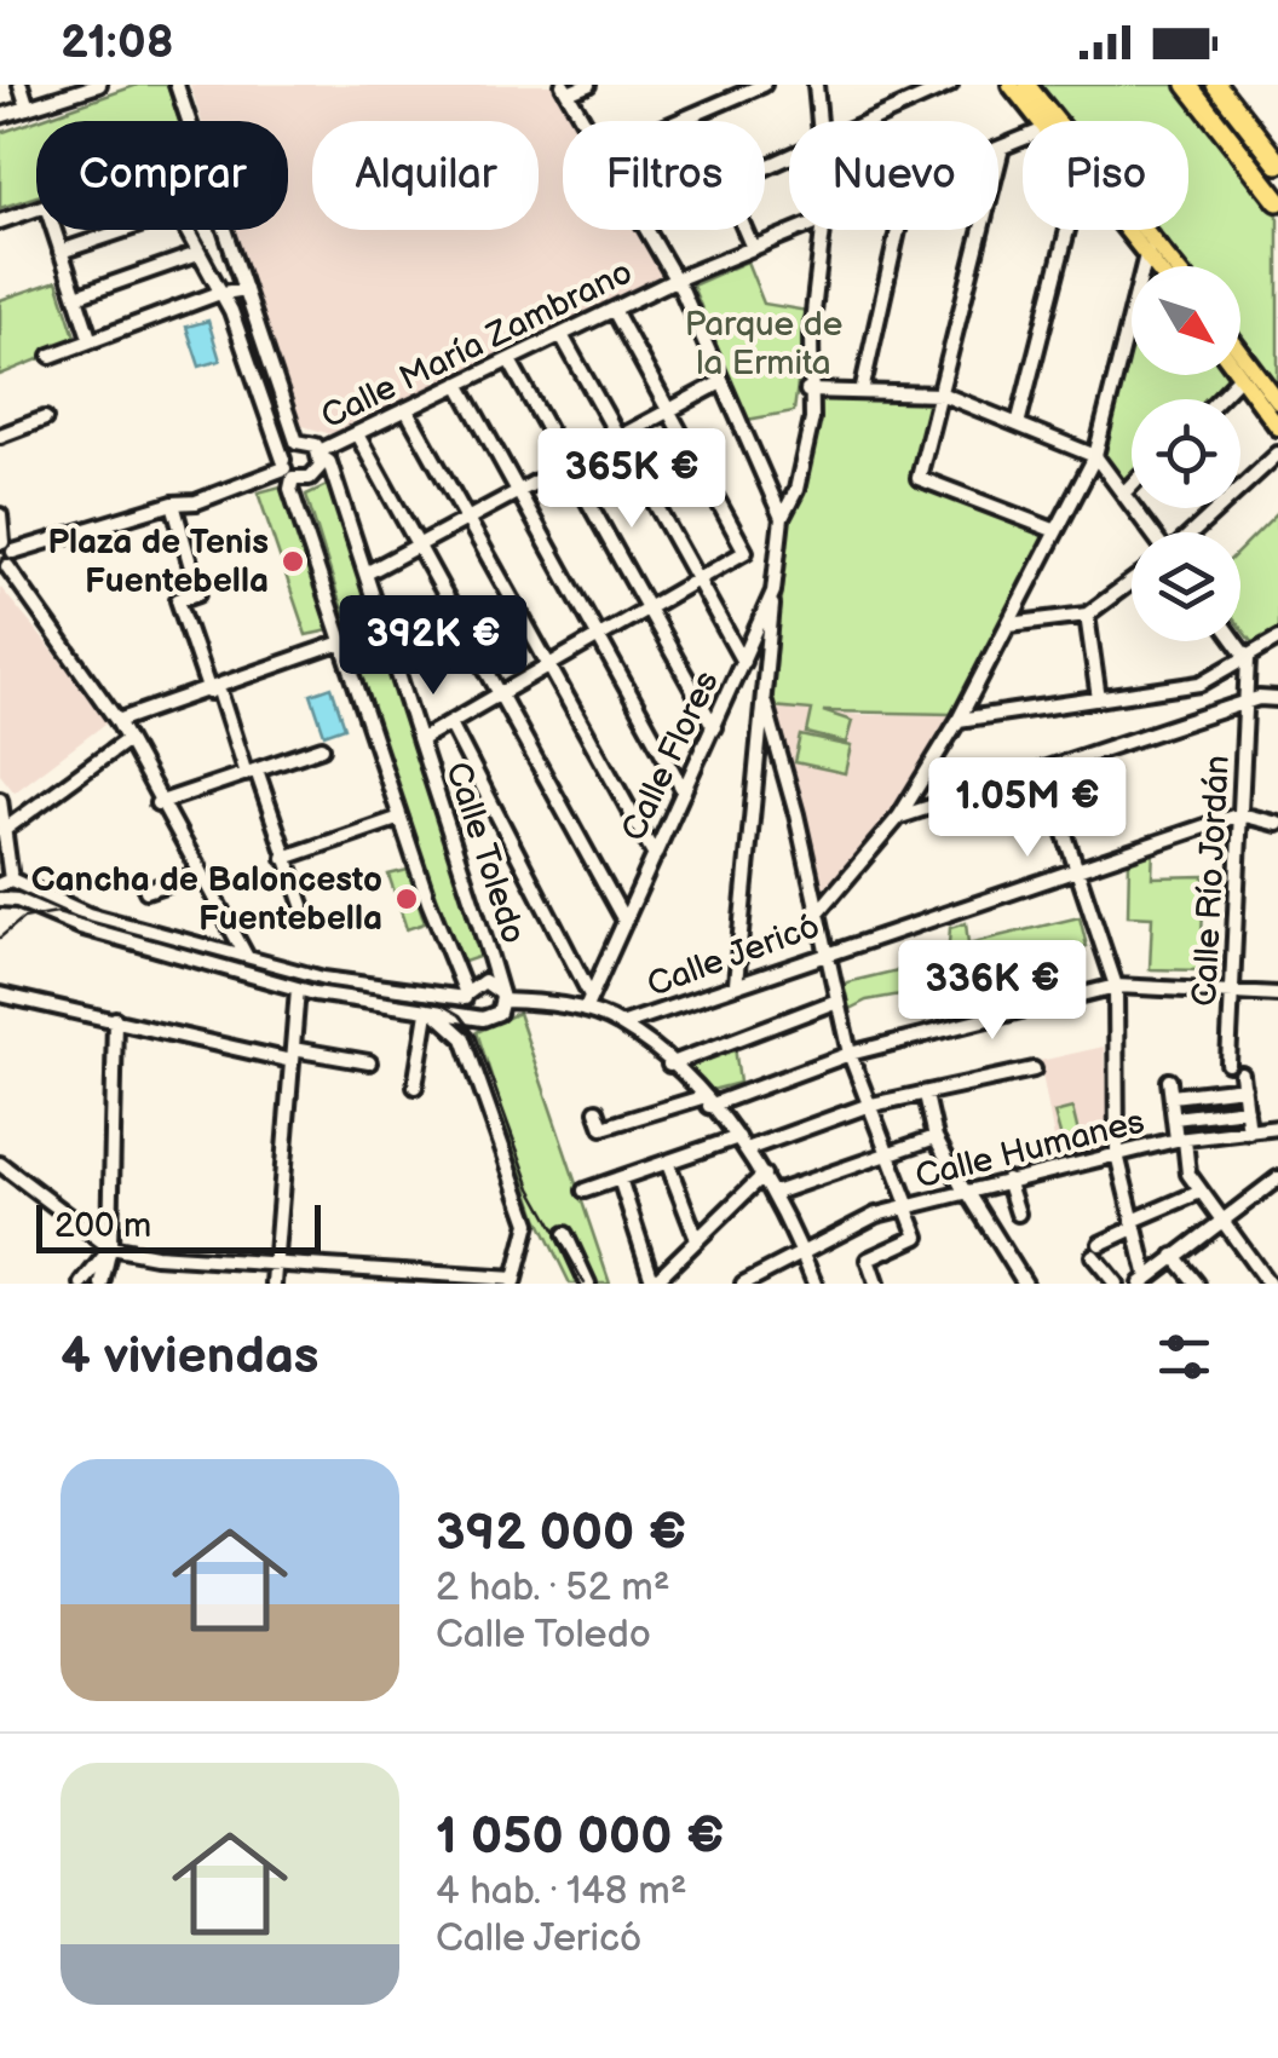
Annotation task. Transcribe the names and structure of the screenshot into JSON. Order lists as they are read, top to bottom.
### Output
{
  "streets": {
    "street": [
      "Calle María Zambrano",
      "Calle Flores",
      "Calle Toledo",
      "Calle Río Jordán",
      "Calle Jericó",
      "Calle Humanes"
    ]
  },
  "crossings": [
    ["Calle María Zambrano", "Calle Toledo"],
    ["Calle Río Jordán", "Calle Jericó"]
  ],
  "parks": ["Parque de la Ermita"],
  "places": ["Plaza de Tenis Fuentebella", "Cancha de Baloncesto Fuentebella"],
  "scale_bar": "200 m",
  "north": "bottom right",
  "page": {
    "status": "21:08",
    "chip": [
      "Comprar",
      "Alquilar",
      "Filtros",
      "Nuevo",
      "Piso"
    ],
    "price": [
      "365K €",
      "392K €",
      "1.05M €",
      "336K €"
    ],
    "scale": "200 m",
    "heading": "4 viviendas",
    "list": [
      {
        "name": "392 000 €",
        "note": "2 hab. · 52 m² · Calle Toledo"
      },
      {
        "name": "1 050 000 €",
        "note": "4 hab. · 148 m² · Calle Jericó"
      }
    ]
  }
}
